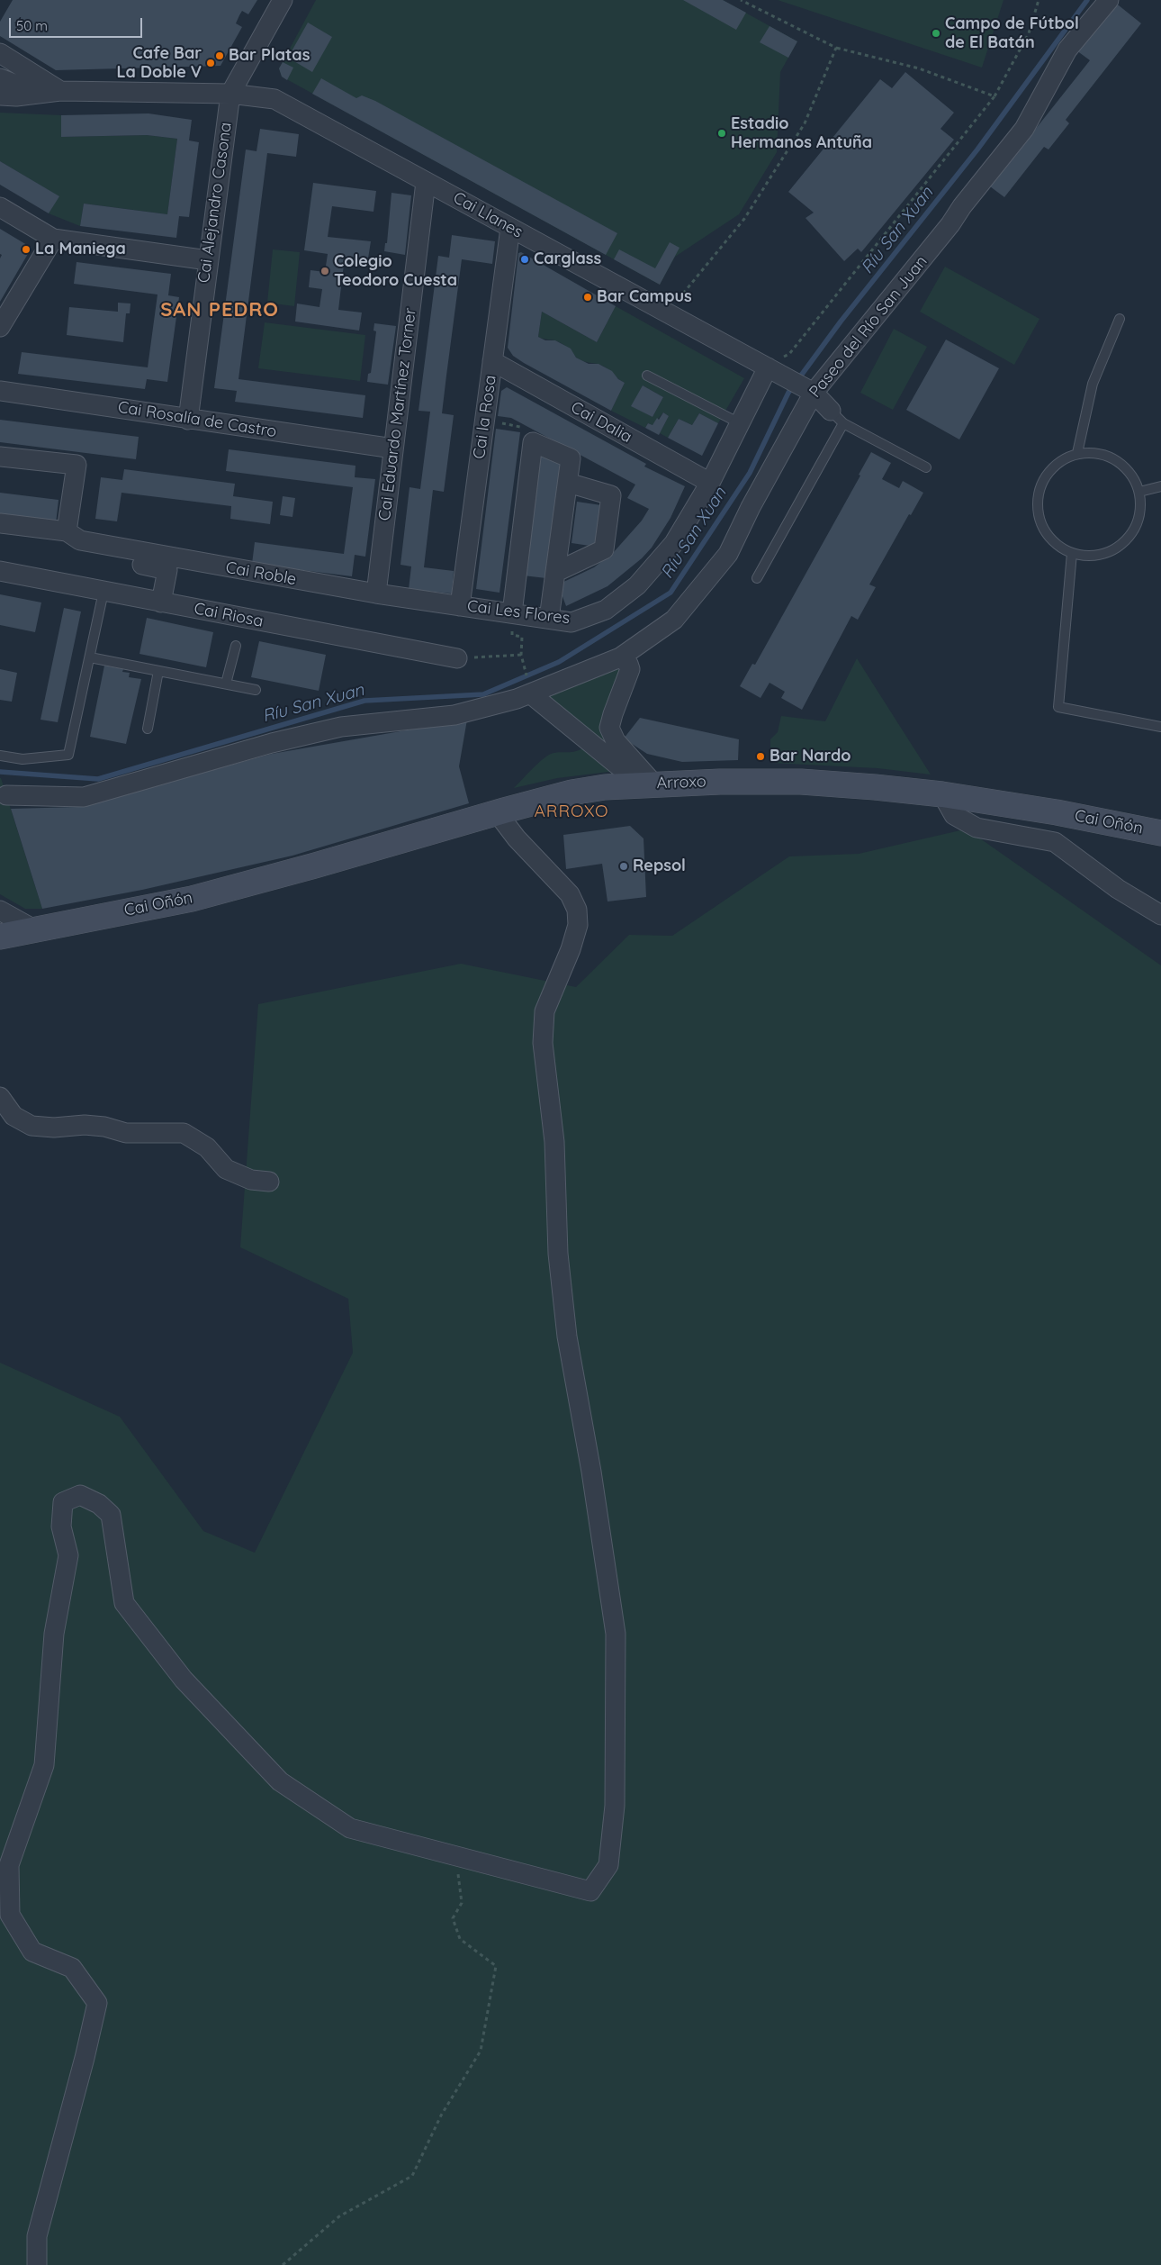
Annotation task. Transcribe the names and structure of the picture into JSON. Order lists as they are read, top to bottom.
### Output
{
  "streets": {
    "street": [
      "Cai Alejandro Casona",
      "Cai Llanes",
      "Paseo del Río San Juan",
      "Cai Eduardo Martínez Torner",
      "Cai la Rosa",
      "Cai Rosalía de Castro",
      "Cai Dalia",
      "Cai Roble",
      "Cai Les Flores",
      "Cai Riosa",
      "Arroxo",
      "Cai Oñón"
    ]
  },
  "crossings": [
    ["Cai Alejandro Casona", "Cai Llanes"],
    ["Cai Alejandro Casona", "Cai Rosalía de Castro"],
    ["Cai Llanes", "Paseo del Río San Juan"],
    ["Cai Llanes", "Cai Eduardo Martínez Torner"],
    ["Cai Llanes", "Cai la Rosa"],
    ["Cai Llanes", "Cai Les Flores"],
    ["Cai Eduardo Martínez Torner", "Cai Rosalía de Castro"],
    ["Cai Eduardo Martínez Torner", "Cai Roble"],
    ["Cai la Rosa", "Cai Dalia"],
    ["Cai la Rosa", "Cai Roble"],
    ["Cai la Rosa", "Cai Les Flores"],
    ["Cai Dalia", "Cai Les Flores"],
    ["Cai Roble", "Cai Les Flores"],
    ["Arroxo", "Cai Oñón"]
  ],
  "districts": ["SAN PEDRO", "ARROXO"],
  "water": ["Ríu San Xuan"],
  "places": [
    "Campo de Fútbol de El Batán",
    "Bar Platas",
    "Cafe Bar La Doble V",
    "Estadio Hermanos Antuña",
    "La Maniega",
    "Carglass",
    "Colegio Teodoro Cuesta",
    "Bar Campus",
    "Bar Nardo",
    "Repsol"
  ],
  "scale_bar": "50 m"
}
